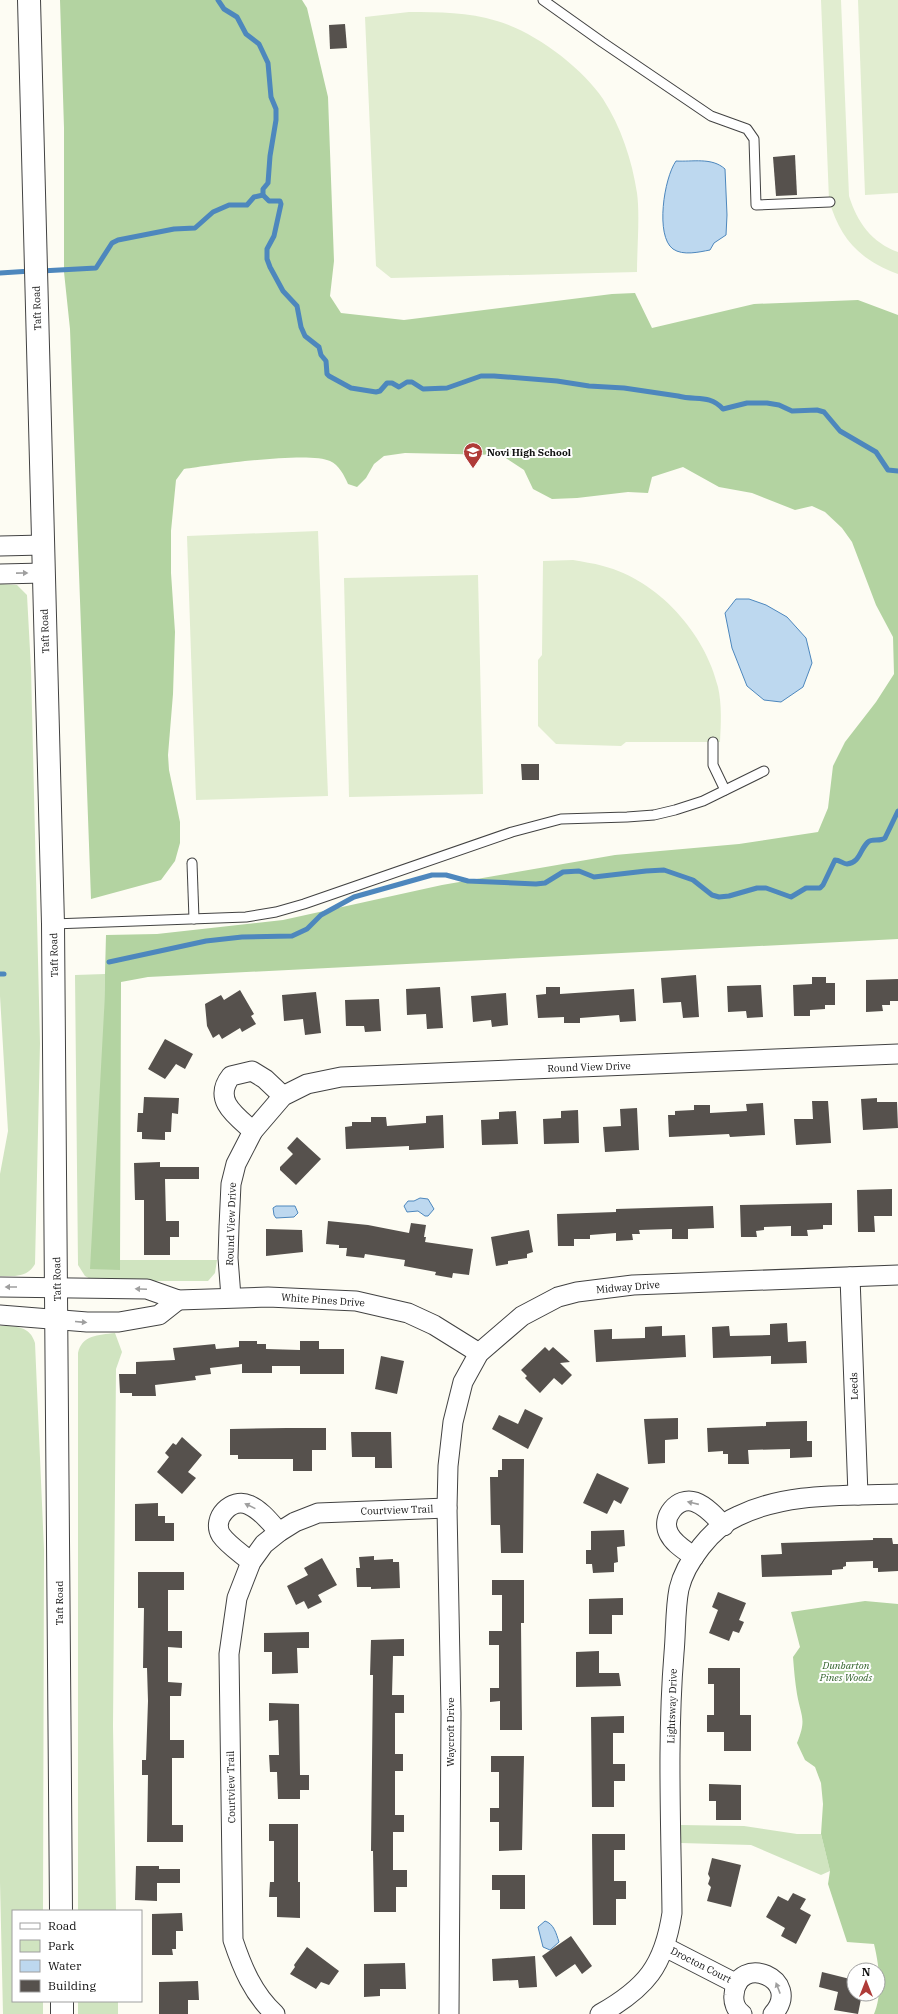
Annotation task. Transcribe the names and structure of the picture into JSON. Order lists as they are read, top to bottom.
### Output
{
  "streets": {
    "street": [
      "Taft Road",
      "Round View Drive",
      "Midway Drive",
      "White Pines Drive",
      "Leeds",
      "Courtview Trail",
      "Lightsway Drive",
      "Waycroft Drive",
      "Drocton Court"
    ]
  },
  "crossings": [
    ["Taft Road", "White Pines Drive"],
    ["Round View Drive", "White Pines Drive"],
    ["Midway Drive", "White Pines Drive"],
    ["Midway Drive", "Leeds"],
    ["Midway Drive", "Waycroft Drive"],
    ["Leeds", "Lightsway Drive"],
    ["Courtview Trail", "Waycroft Drive"],
    ["Lightsway Drive", "Drocton Court"]
  ],
  "parks": ["Dunbarton Pines Woods"],
  "places": {
    "school or university": ["Novi High School"]
  },
  "legend": [
    "Road",
    "Park",
    "Water",
    "Building"
  ],
  "north": "top"
}
